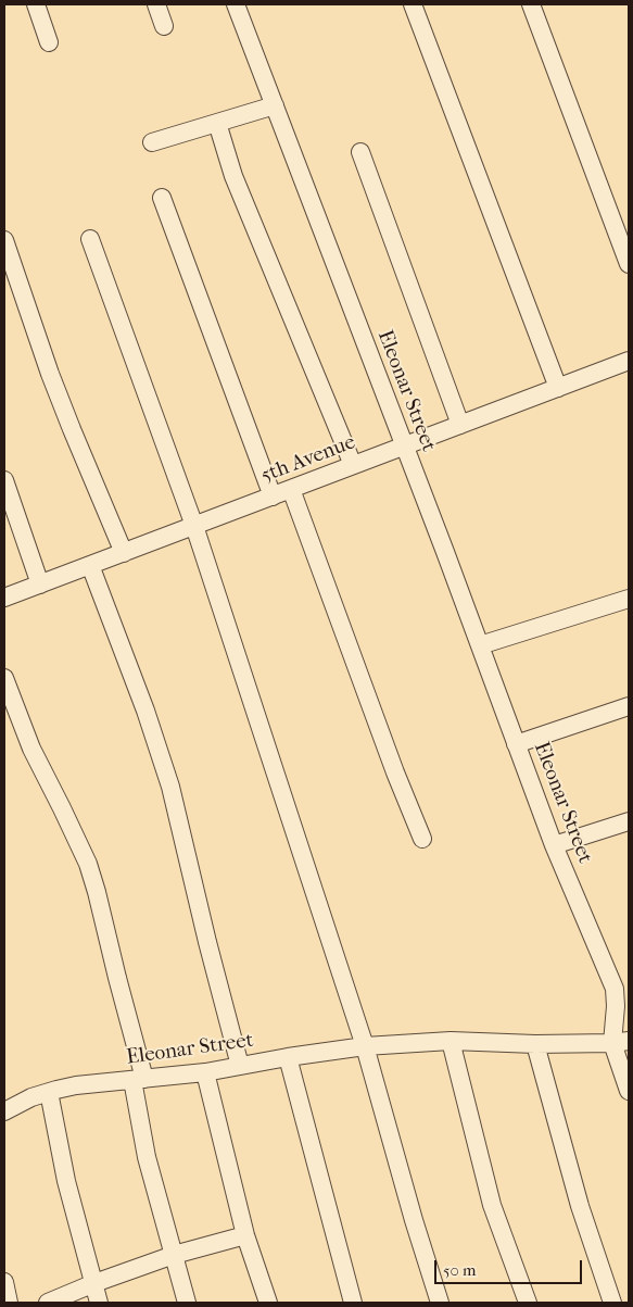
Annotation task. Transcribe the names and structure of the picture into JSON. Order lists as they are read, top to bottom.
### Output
{
  "streets": {
    "street": ["Eleonar Street", "5th Avenue"]
  },
  "crossings": [
    ["Eleonar Street", "5th Avenue"]
  ],
  "scale_bar": "50 m"
}
